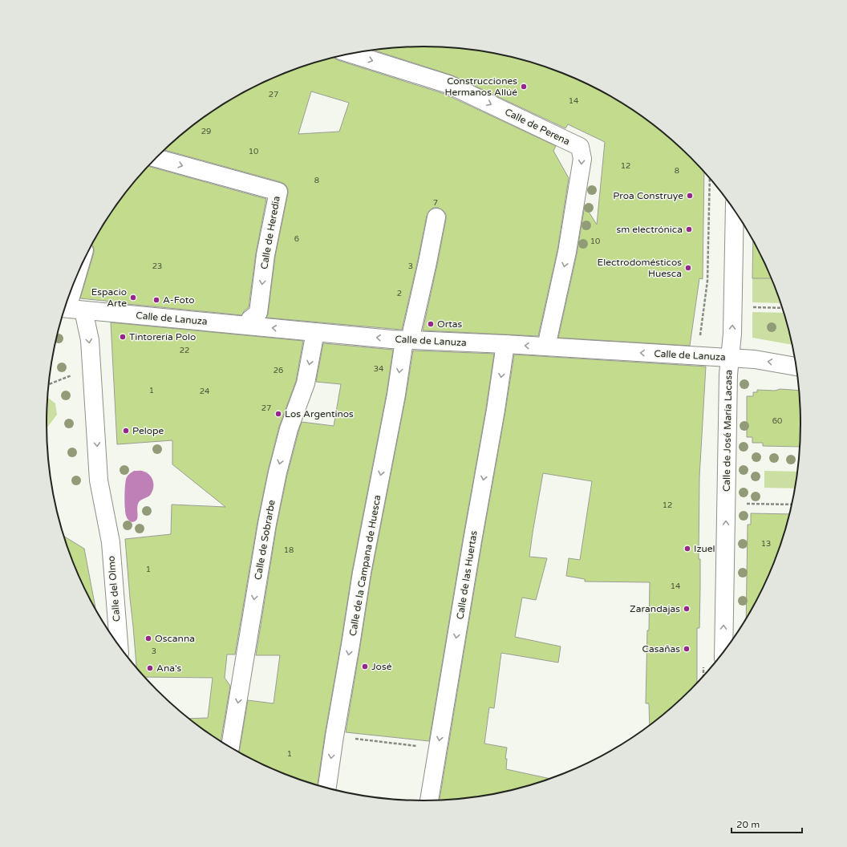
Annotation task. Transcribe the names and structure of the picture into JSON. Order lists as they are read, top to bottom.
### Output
{
  "streets": {
    "street": [
      "Calle de Perena",
      "Calle de Heredia",
      "Calle de Lanuza",
      "Calle de José María Lacasa",
      "Calle de Sobrarbe",
      "Calle de la Campana de Huesca",
      "Calle de las Huertas",
      "Calle del Olmo"
    ]
  },
  "crossings": [
    ["Calle de Perena", "Calle de Lanuza"],
    ["Calle de Heredia", "Calle de Lanuza"],
    ["Calle de Lanuza", "Calle de José María Lacasa"],
    ["Calle de Lanuza", "Calle de Sobrarbe"],
    ["Calle de Lanuza", "Calle de la Campana de Huesca"],
    ["Calle de Lanuza", "Calle de las Huertas"],
    ["Calle de Lanuza", "Calle del Olmo"]
  ],
  "one_way": [
    "Calle de Lanuza",
    "Calle de José María Lacasa",
    "Calle de Sobrarbe",
    "Calle de la Campana de Huesca",
    "Calle de las Huertas",
    "Calle del Olmo"
  ],
  "places": [
    "Construcciones Hermanos Allúé",
    "Proa Construye",
    "sm electrónica",
    "Electrodomésticos Huesca",
    "Espacio Arte",
    "A-Foto",
    "Ortas",
    "Tintorería Polo",
    "Los Argentinos",
    "Pelope",
    "Izuel",
    "Zarandajas",
    "Oscanna",
    "Casañas",
    "José",
    "Ana's"
  ],
  "house_numbers": [
    "27",
    "14",
    "29",
    "10",
    "12",
    "8",
    "8",
    "7",
    "6",
    "10",
    "23",
    "3",
    "2",
    "22",
    "34",
    "26",
    "1",
    "24",
    "27",
    "60",
    "12",
    "13",
    "18",
    "1",
    "14",
    "3",
    "1"
  ],
  "scale_bar": "20 m"
}
